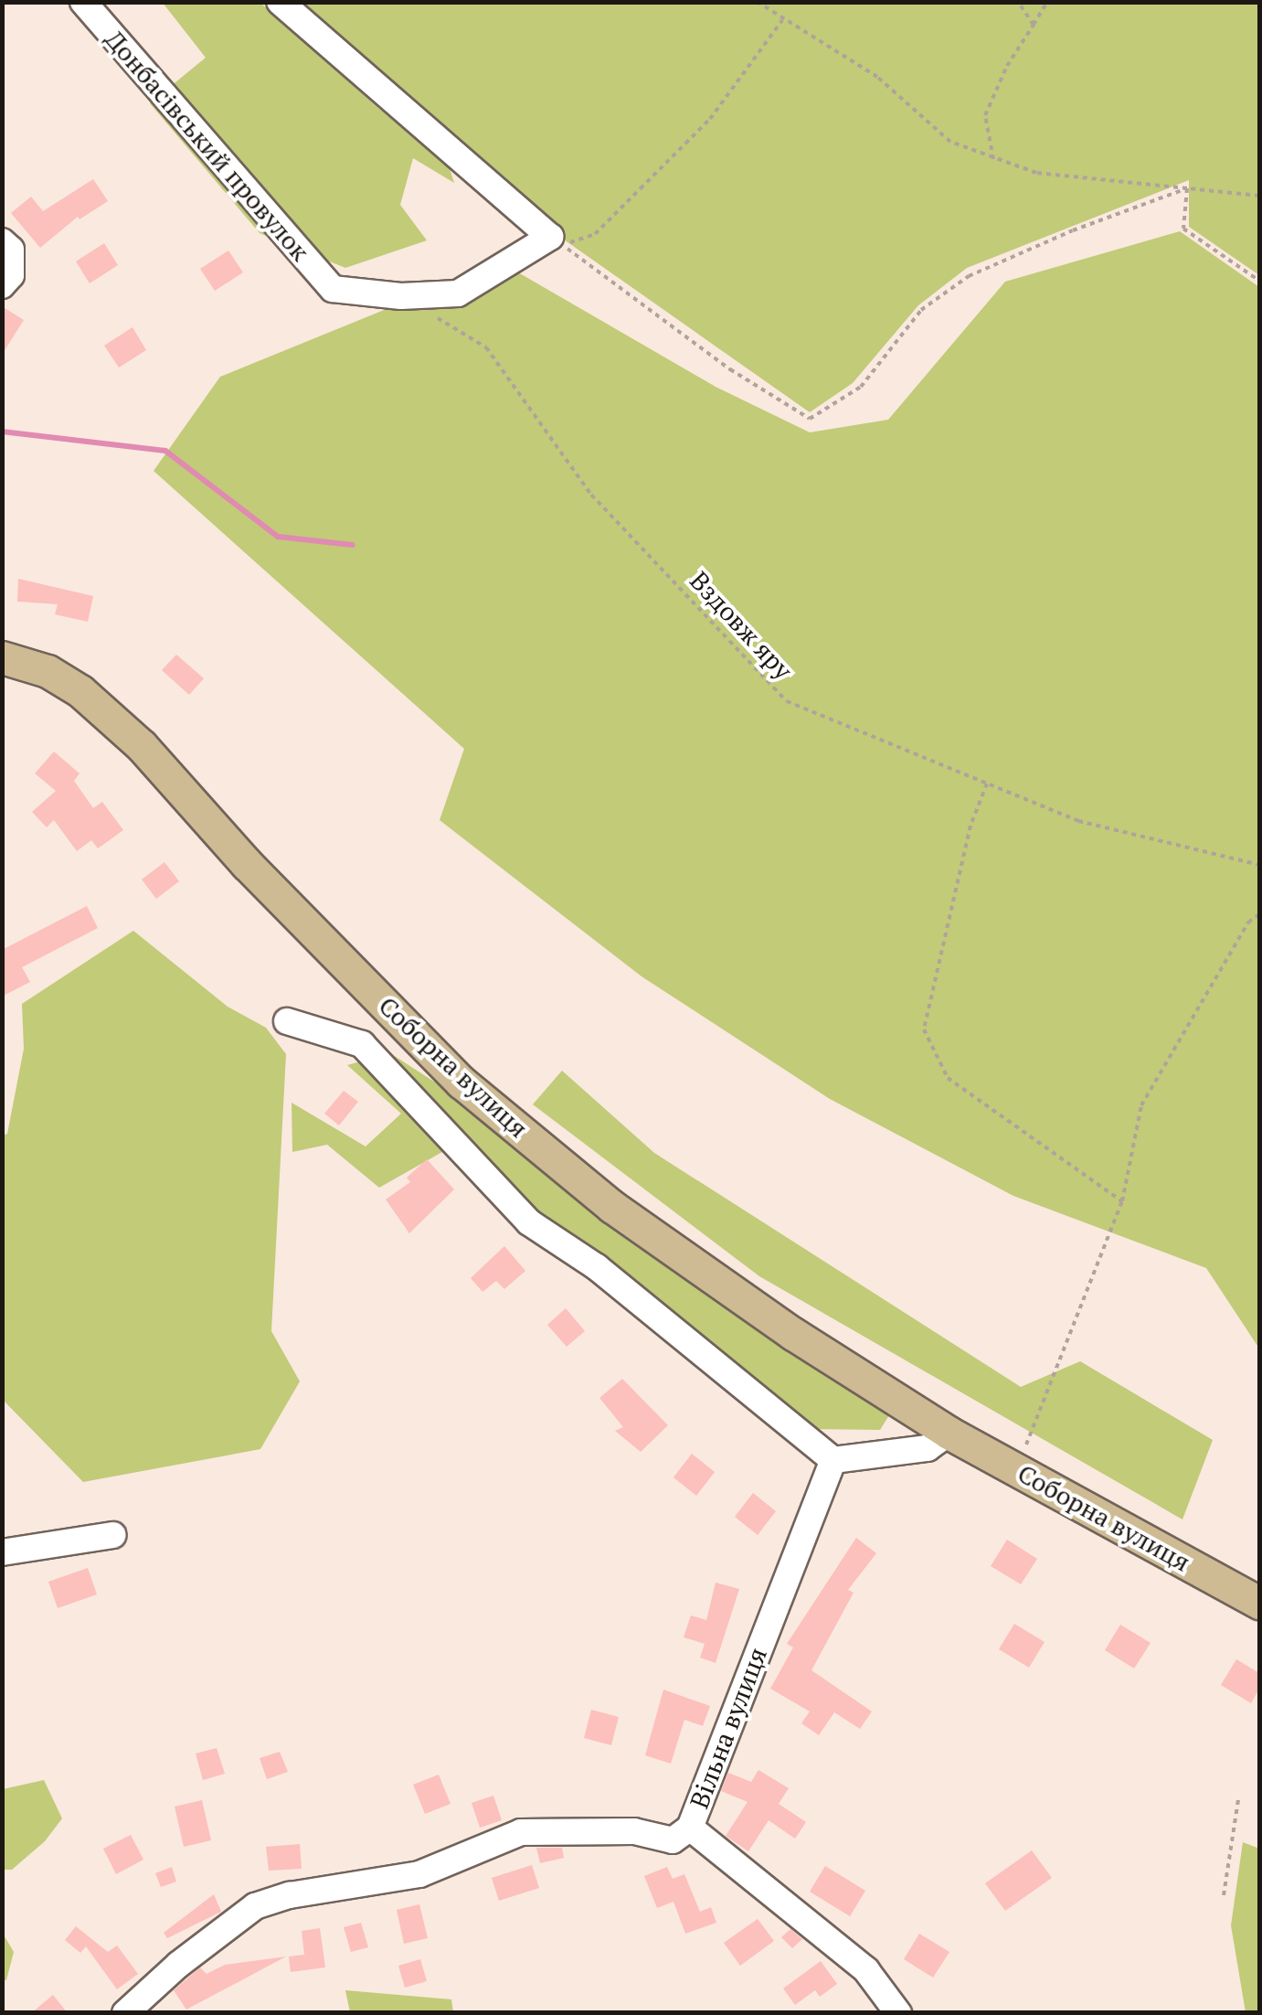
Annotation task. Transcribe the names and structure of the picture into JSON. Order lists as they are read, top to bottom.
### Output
{
  "streets": {
    "main road": ["Соборна вулиця"],
    "street": ["Донбасівський провулок", "Вільна вулиця"],
    "path": ["Вздовж яру"]
  },
  "crossings": [
    ["Донбасівський провулок", "Вздовж яру"],
    ["Соборна вулиця", "Вільна вулиця"]
  ]
}
